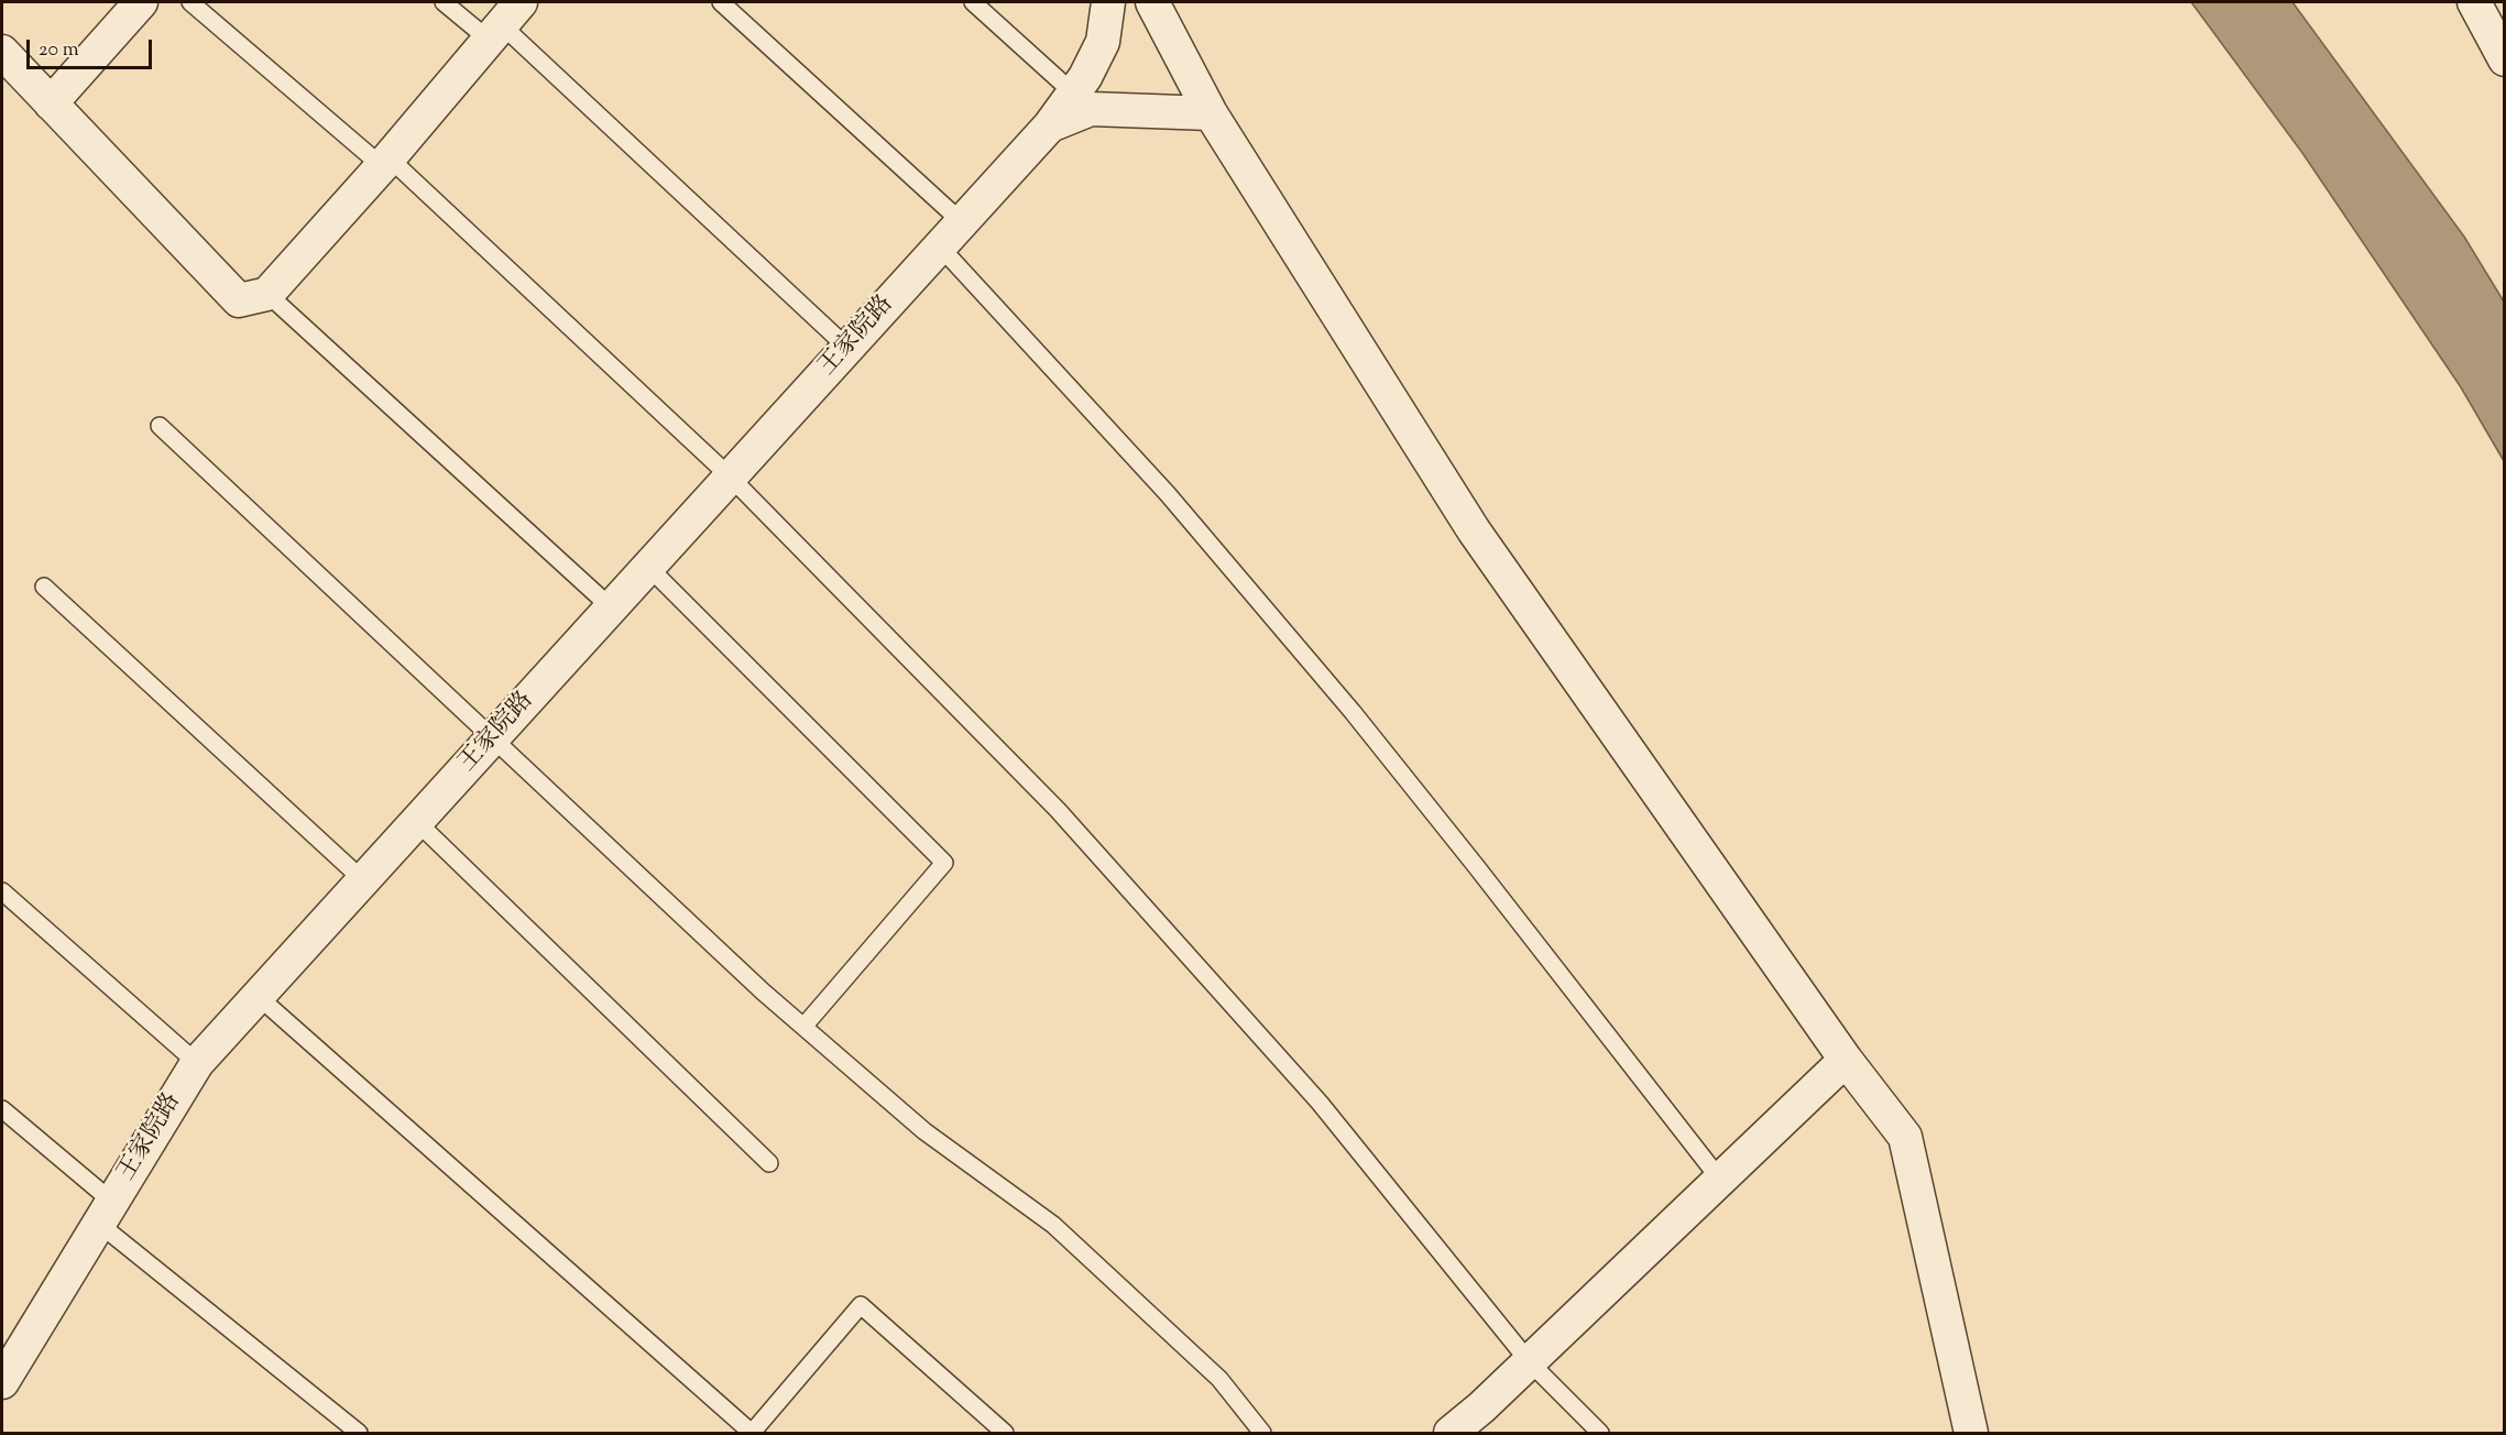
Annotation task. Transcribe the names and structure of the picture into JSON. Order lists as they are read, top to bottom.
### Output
{
  "streets": {
    "street": ["王家院路"]
  },
  "scale_bar": "20 m"
}
